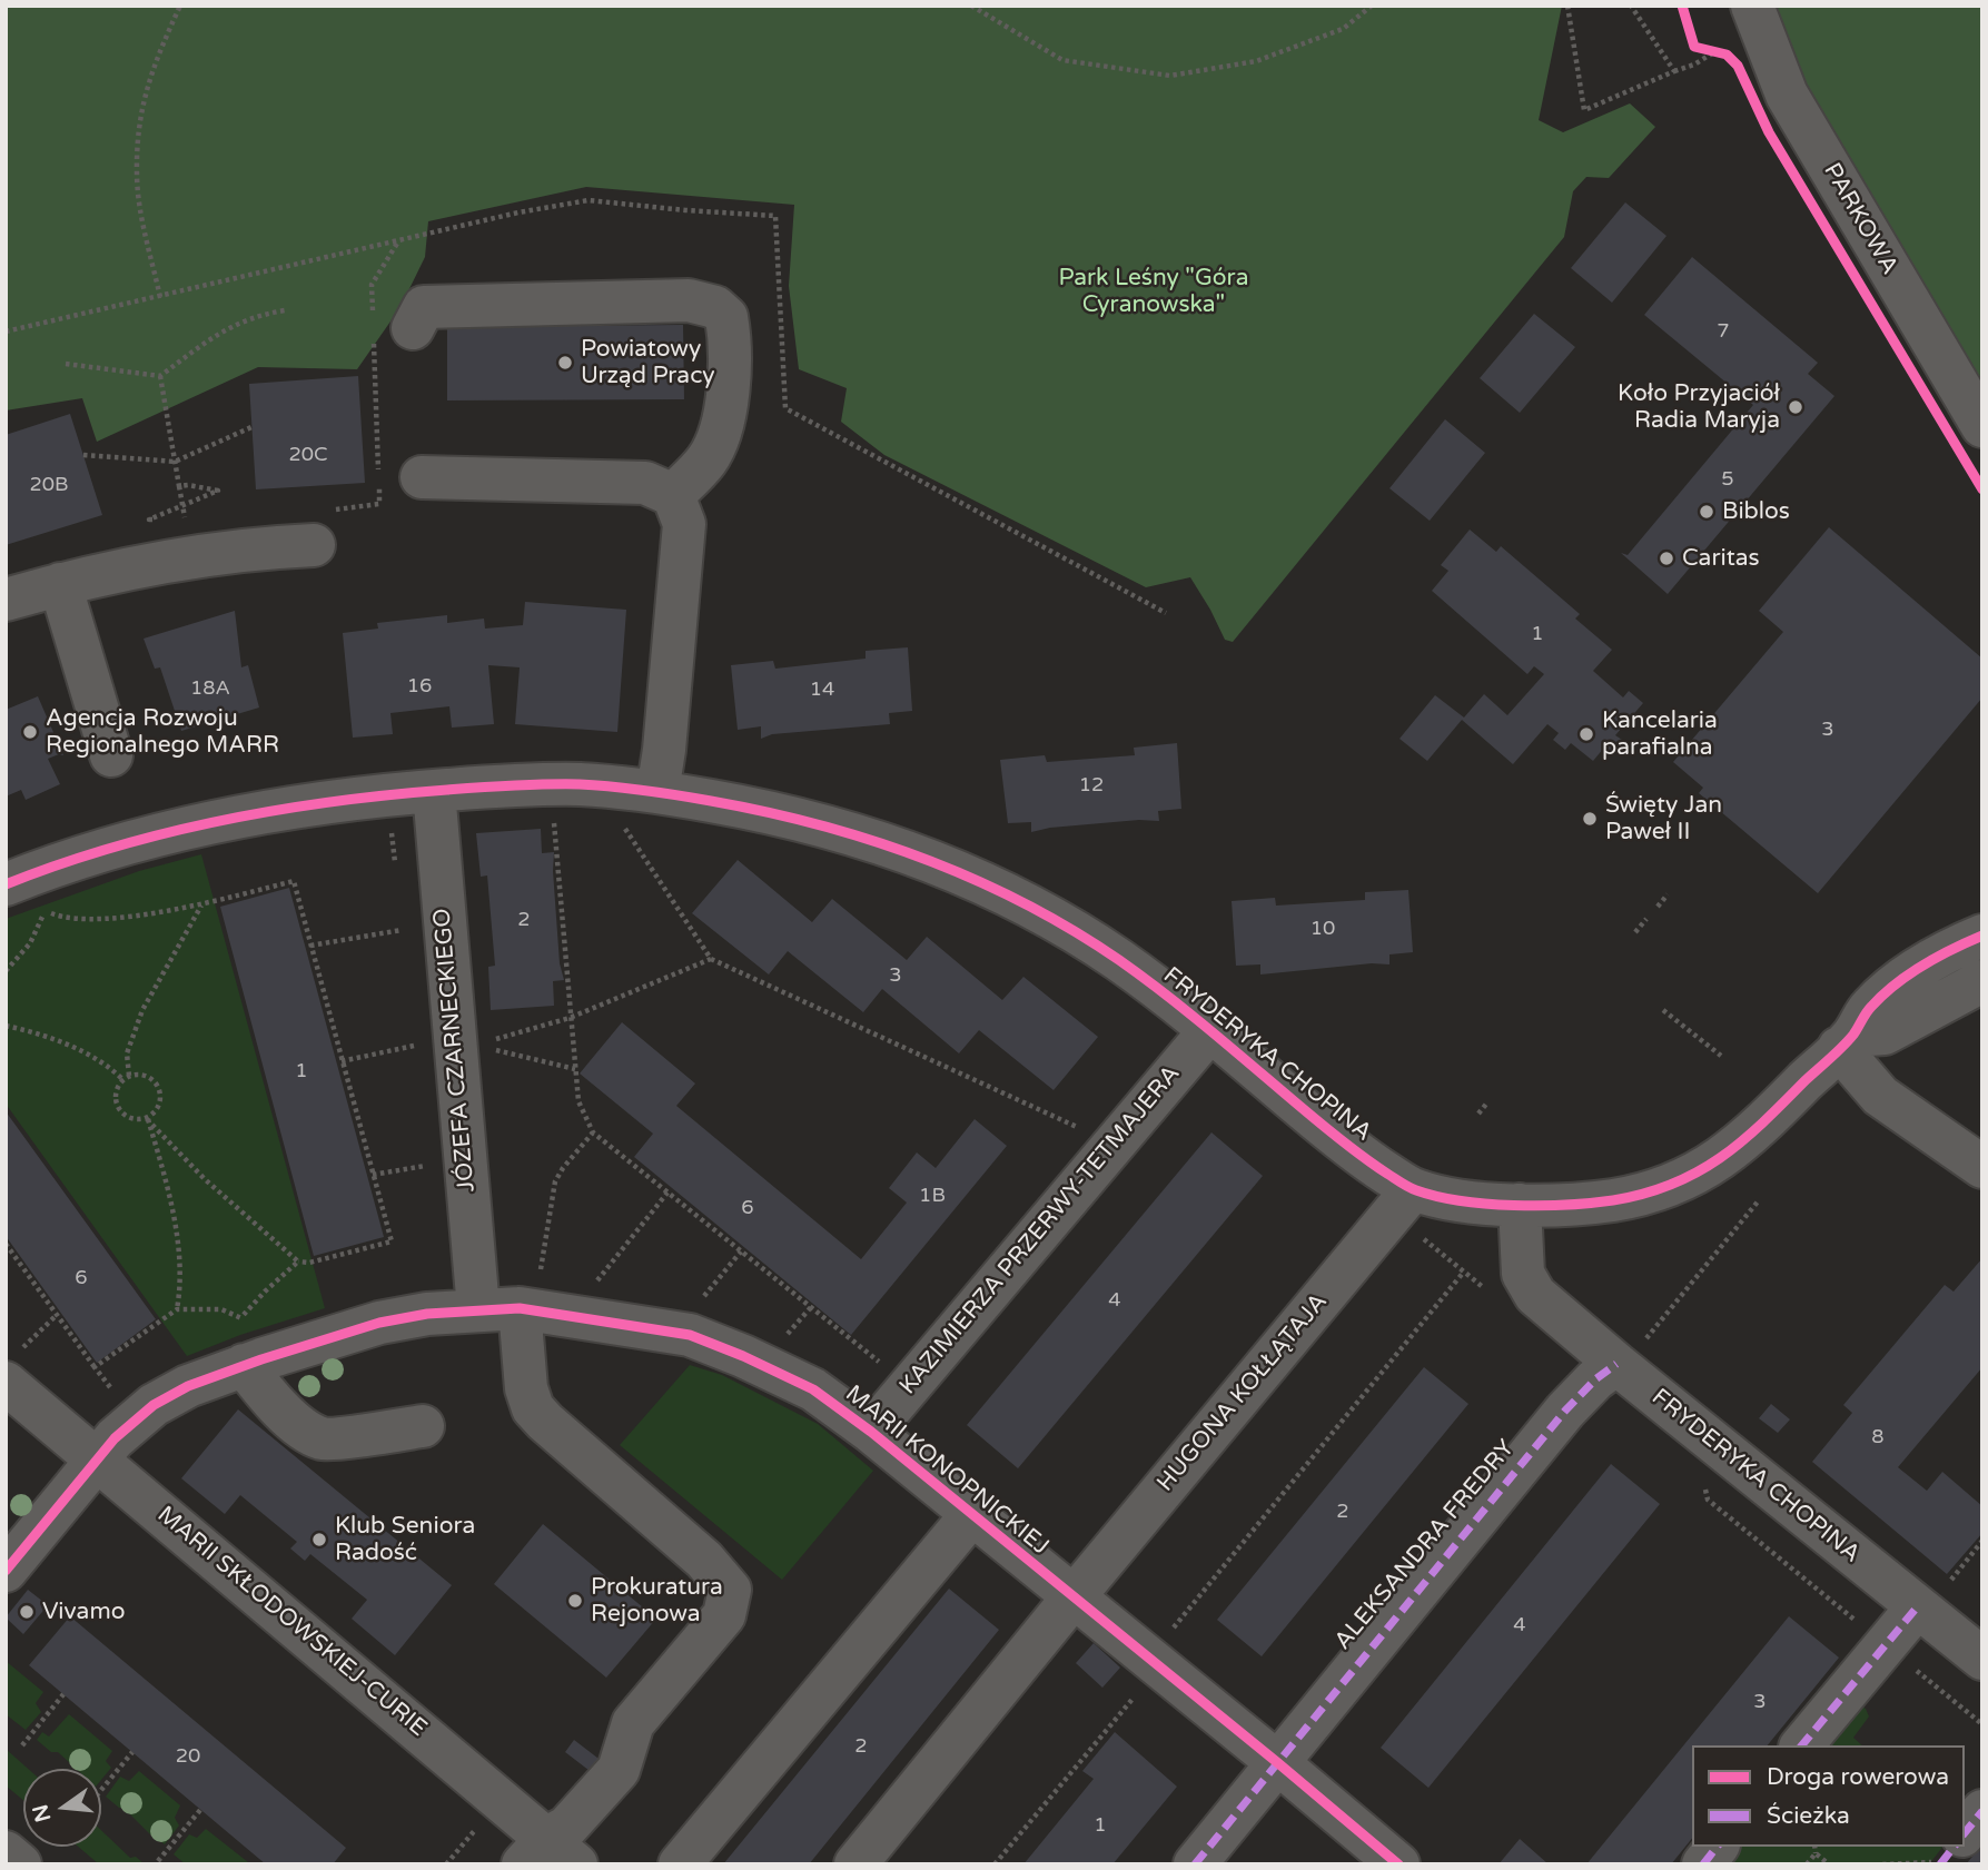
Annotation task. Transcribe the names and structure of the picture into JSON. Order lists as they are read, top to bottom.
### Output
{
  "streets": {
    "street": [
      "PARKOWA",
      "JÓZEFA CZARNECKIEGO",
      "FRYDERYKA CHOPINA",
      "KAZIMIERZA PRZERWY-TETMAJERA",
      "HUGONA KOŁŁĄTAJA",
      "MARII KONOPNICKIEJ",
      "MARII SKŁODOWSKIEJ-CURIE"
    ]
  },
  "crossings": [
    ["JÓZEFA CZARNECKIEGO", "FRYDERYKA CHOPINA"],
    ["JÓZEFA CZARNECKIEGO", "MARII KONOPNICKIEJ"],
    ["FRYDERYKA CHOPINA", "KAZIMIERZA PRZERWY-TETMAJERA"],
    ["FRYDERYKA CHOPINA", "HUGONA KOŁŁĄTAJA"],
    ["KAZIMIERZA PRZERWY-TETMAJERA", "MARII KONOPNICKIEJ"],
    ["HUGONA KOŁŁĄTAJA", "MARII KONOPNICKIEJ"],
    ["MARII KONOPNICKIEJ", "MARII SKŁODOWSKIEJ-CURIE"]
  ],
  "parks": ["Park Leśny \"Góra Cyranowska\""],
  "places": [
    "Powiatowy Urząd Pracy",
    "Koło Przyjaciół Radia Maryja",
    "Biblos",
    "Caritas",
    "Agencja Rozwoju Regionalnego MARR",
    "Kancelaria parafialna",
    "Święty Jan Paweł II",
    "Klub Seniora Radość",
    "Prokuratura Rejonowa",
    "Vivamo"
  ],
  "house_numbers": [
    "7",
    "20C",
    "5",
    "20B",
    "1",
    "16",
    "18A",
    "14",
    "3",
    "12",
    "2",
    "10",
    "3",
    "1",
    "1B",
    "6",
    "6",
    "4",
    "8",
    "2",
    "4",
    "3",
    "2",
    "20",
    "1"
  ],
  "legend": ["Droga rowerowa", "Ścieżka"],
  "north": "left"
}
